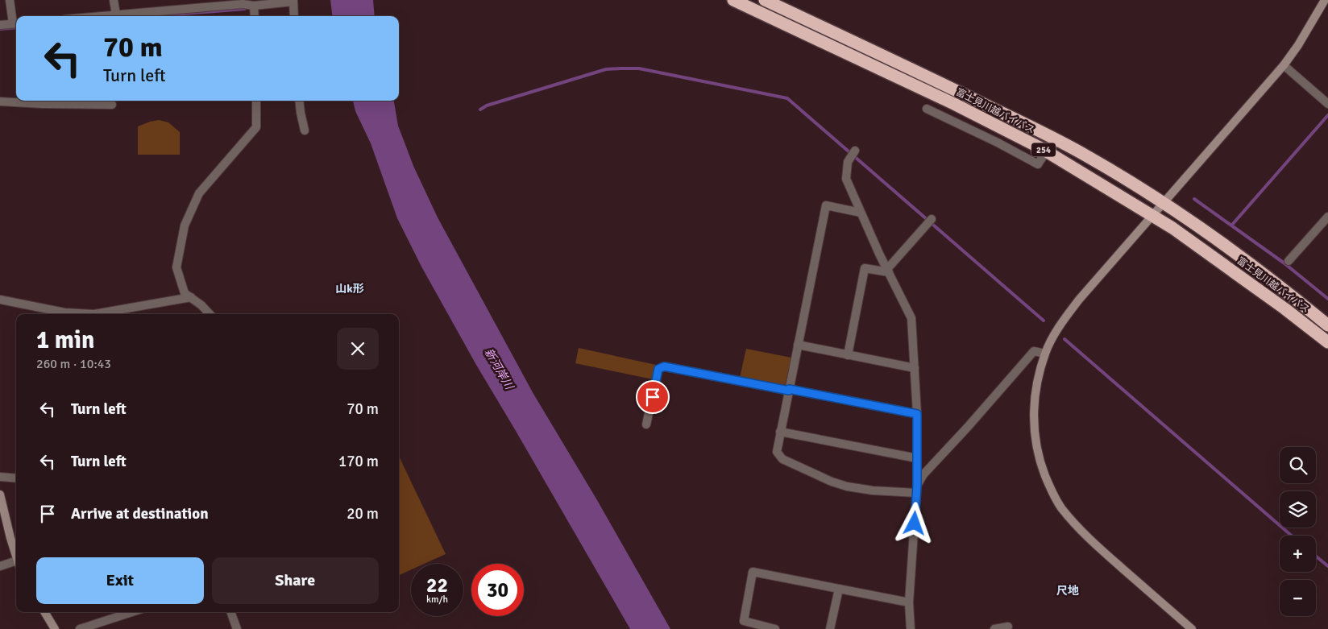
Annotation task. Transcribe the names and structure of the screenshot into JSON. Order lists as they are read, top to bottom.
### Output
{
  "streets": {
    "highway": ["富士見川越バイパス", "254"]
  },
  "districts": ["山k形", "尺地"],
  "water": ["新河岸川"],
  "page": {
    "turn": ["70 m", "Turn left"],
    "heading": ["1 min", "260 m · 10:43"],
    "list": [
      {
        "name": "Turn left",
        "value": "70 m"
      },
      {
        "name": "Turn left",
        "value": "170 m"
      },
      {
        "name": "Arrive at destination",
        "value": "20 m"
      }
    ],
    "map_buttons": ["+", "−"],
    "buttons": ["Exit", "Share"],
    "speed": "22 km/h",
    "limit": "30"
  }
}
